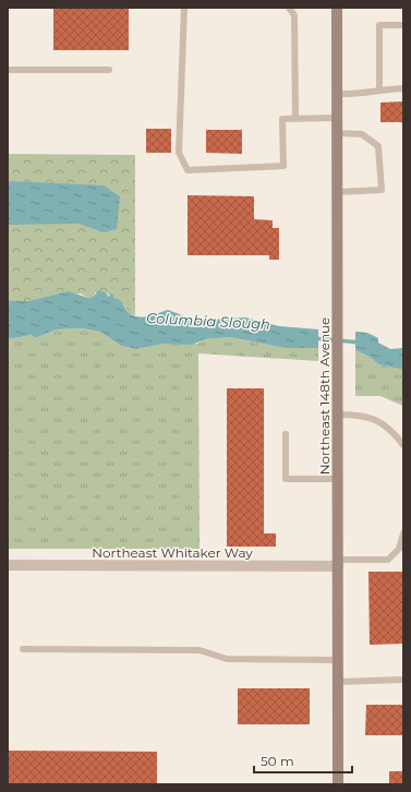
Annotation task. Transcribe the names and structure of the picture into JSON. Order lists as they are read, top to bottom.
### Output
{
  "streets": {
    "street": ["Northeast 148th Avenue", "Northeast Whitaker Way"]
  },
  "crossings": [
    ["Northeast 148th Avenue", "Northeast Whitaker Way"]
  ],
  "water": ["Columbia Slough"],
  "scale_bar": "50 m"
}
